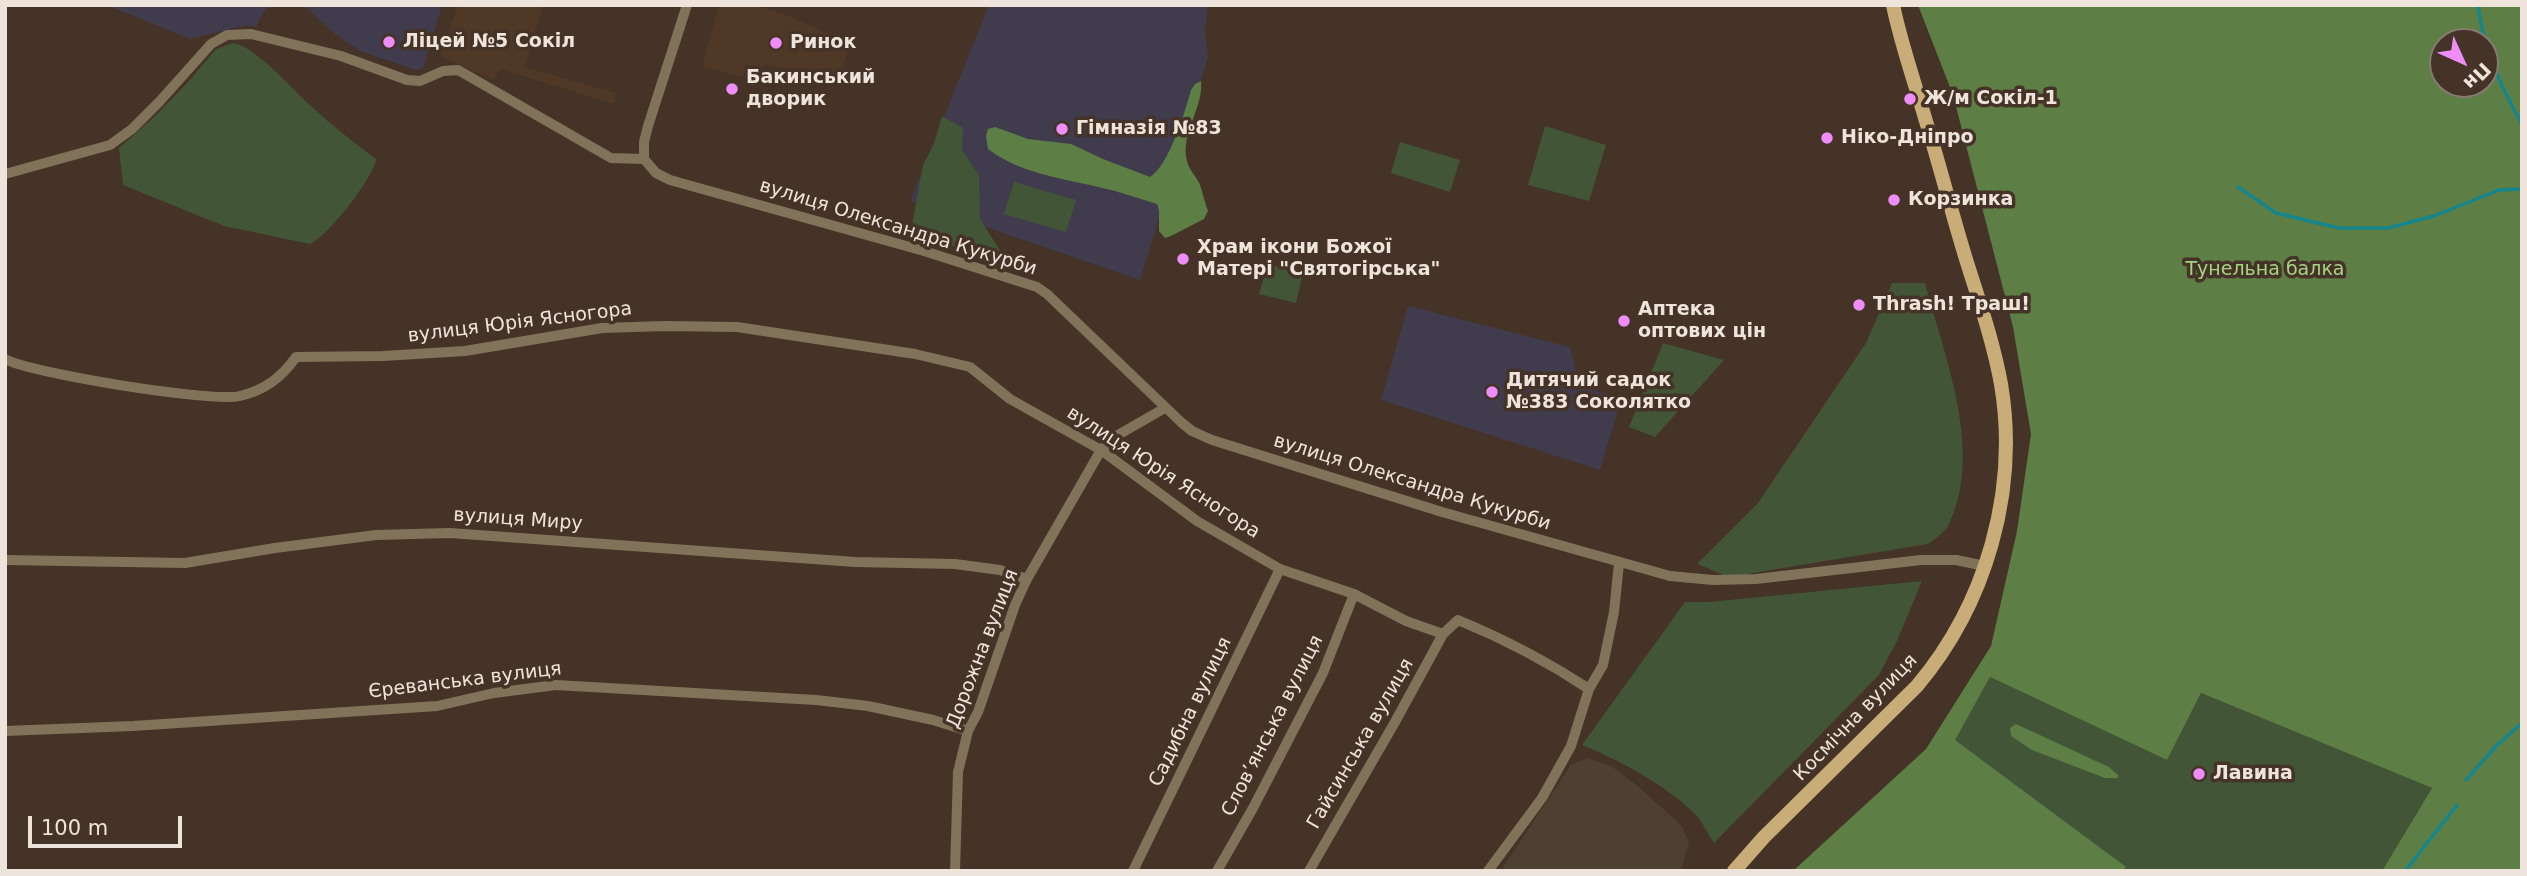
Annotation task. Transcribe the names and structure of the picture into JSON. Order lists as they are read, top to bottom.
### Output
{
  "streets": {
    "main road": ["Космічна вулиця"],
    "street": [
      "вулиця Олександра Кукурби",
      "вулиця Юрія Ясногора",
      "вулиця Миру",
      "Дорожна вулиця",
      "Єреванська вулиця",
      "Садибна вулиця",
      "Словʼянська вулиця",
      "Гайсинська вулиця"
    ]
  },
  "crossings": [
    ["вулиця Олександра Кукурби", "Дорожна вулиця"],
    ["вулиця Олександра Кукурби", "Космічна вулиця"],
    ["вулиця Юрія Ясногора", "Дорожна вулиця"],
    ["вулиця Юрія Ясногора", "Садибна вулиця"],
    ["вулиця Юрія Ясногора", "Словʼянська вулиця"],
    ["вулиця Юрія Ясногора", "Гайсинська вулиця"],
    ["вулиця Миру", "Дорожна вулиця"],
    ["Дорожна вулиця", "Єреванська вулиця"]
  ],
  "parks": ["Тунельна балка"],
  "places": [
    "Ліцей №5 Сокіл",
    "Ринок",
    "Бакинський дворик",
    "Ж/м Сокіл-1",
    "Гімназія №83",
    "Ніко-Дніпро",
    "Корзинка",
    "Храм ікони Божої Матері \"Святогірська\"",
    "Thrash! Траш!",
    "Аптека оптових цін",
    "Дитячий садок №383 Соколятко",
    "Лавина"
  ],
  "scale_bar": "100 m",
  "north": "bottom right"
}
